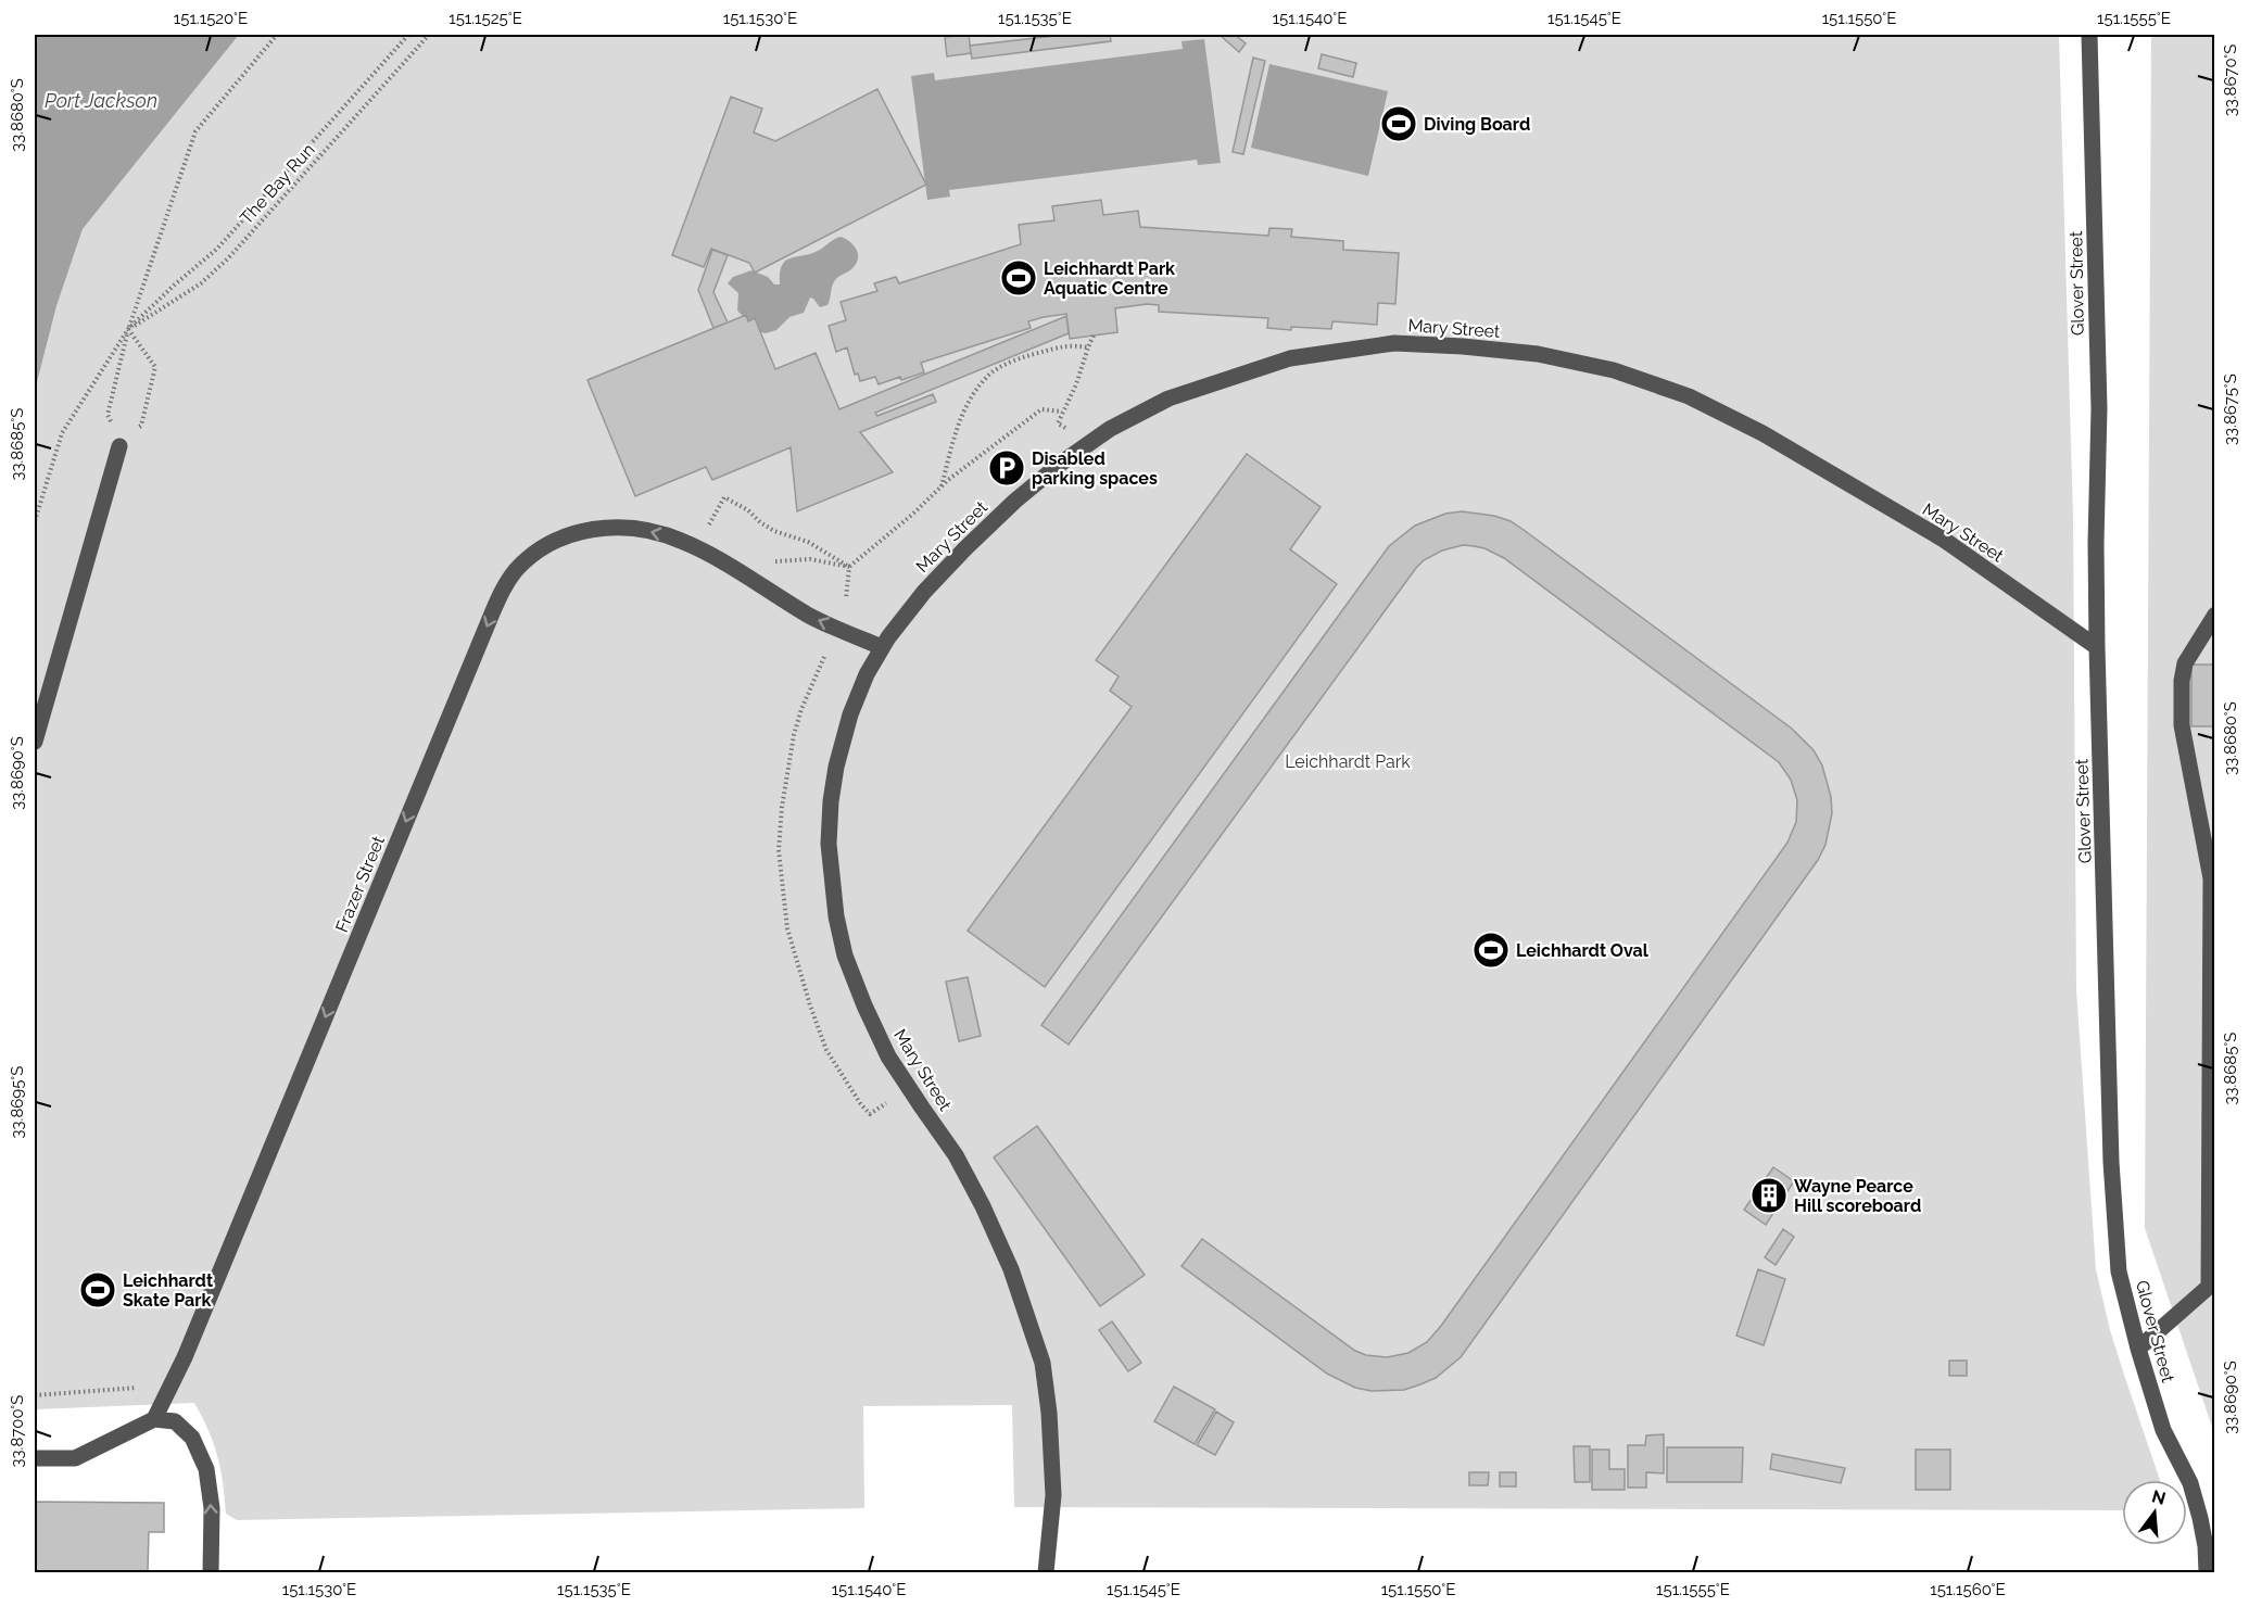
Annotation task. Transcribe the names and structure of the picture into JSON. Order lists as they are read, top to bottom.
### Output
{
  "streets": {
    "street": ["Glover Street", "Mary Street", "Frazer Street"],
    "path": ["The Bay Run"]
  },
  "crossings": [
    ["Glover Street", "Mary Street"],
    ["Mary Street", "Frazer Street"]
  ],
  "water": ["Port Jackson"],
  "parks": ["Leichhardt Park"],
  "places": {
    "sports": [
      "Diving Board",
      "Leichhardt Park Aquatic Centre",
      "Leichhardt Oval",
      "Leichhardt Skate Park"
    ],
    "parking": ["Disabled parking spaces"],
    "building": ["Wayne Pearce Hill scoreboard"]
  },
  "north": "top",
  "coordinates": [
    "151.1520°E",
    "151.1525°E",
    "151.1530°E",
    "151.1535°E",
    "151.1540°E",
    "151.1545°E",
    "151.1550°E",
    "151.1555°E",
    "33.8670°S",
    "33.8680°S",
    "33.8675°S",
    "33.8685°S",
    "33.8690°S",
    "33.8695°S",
    "33.8700°S",
    "151.1560°E"
  ]
}
